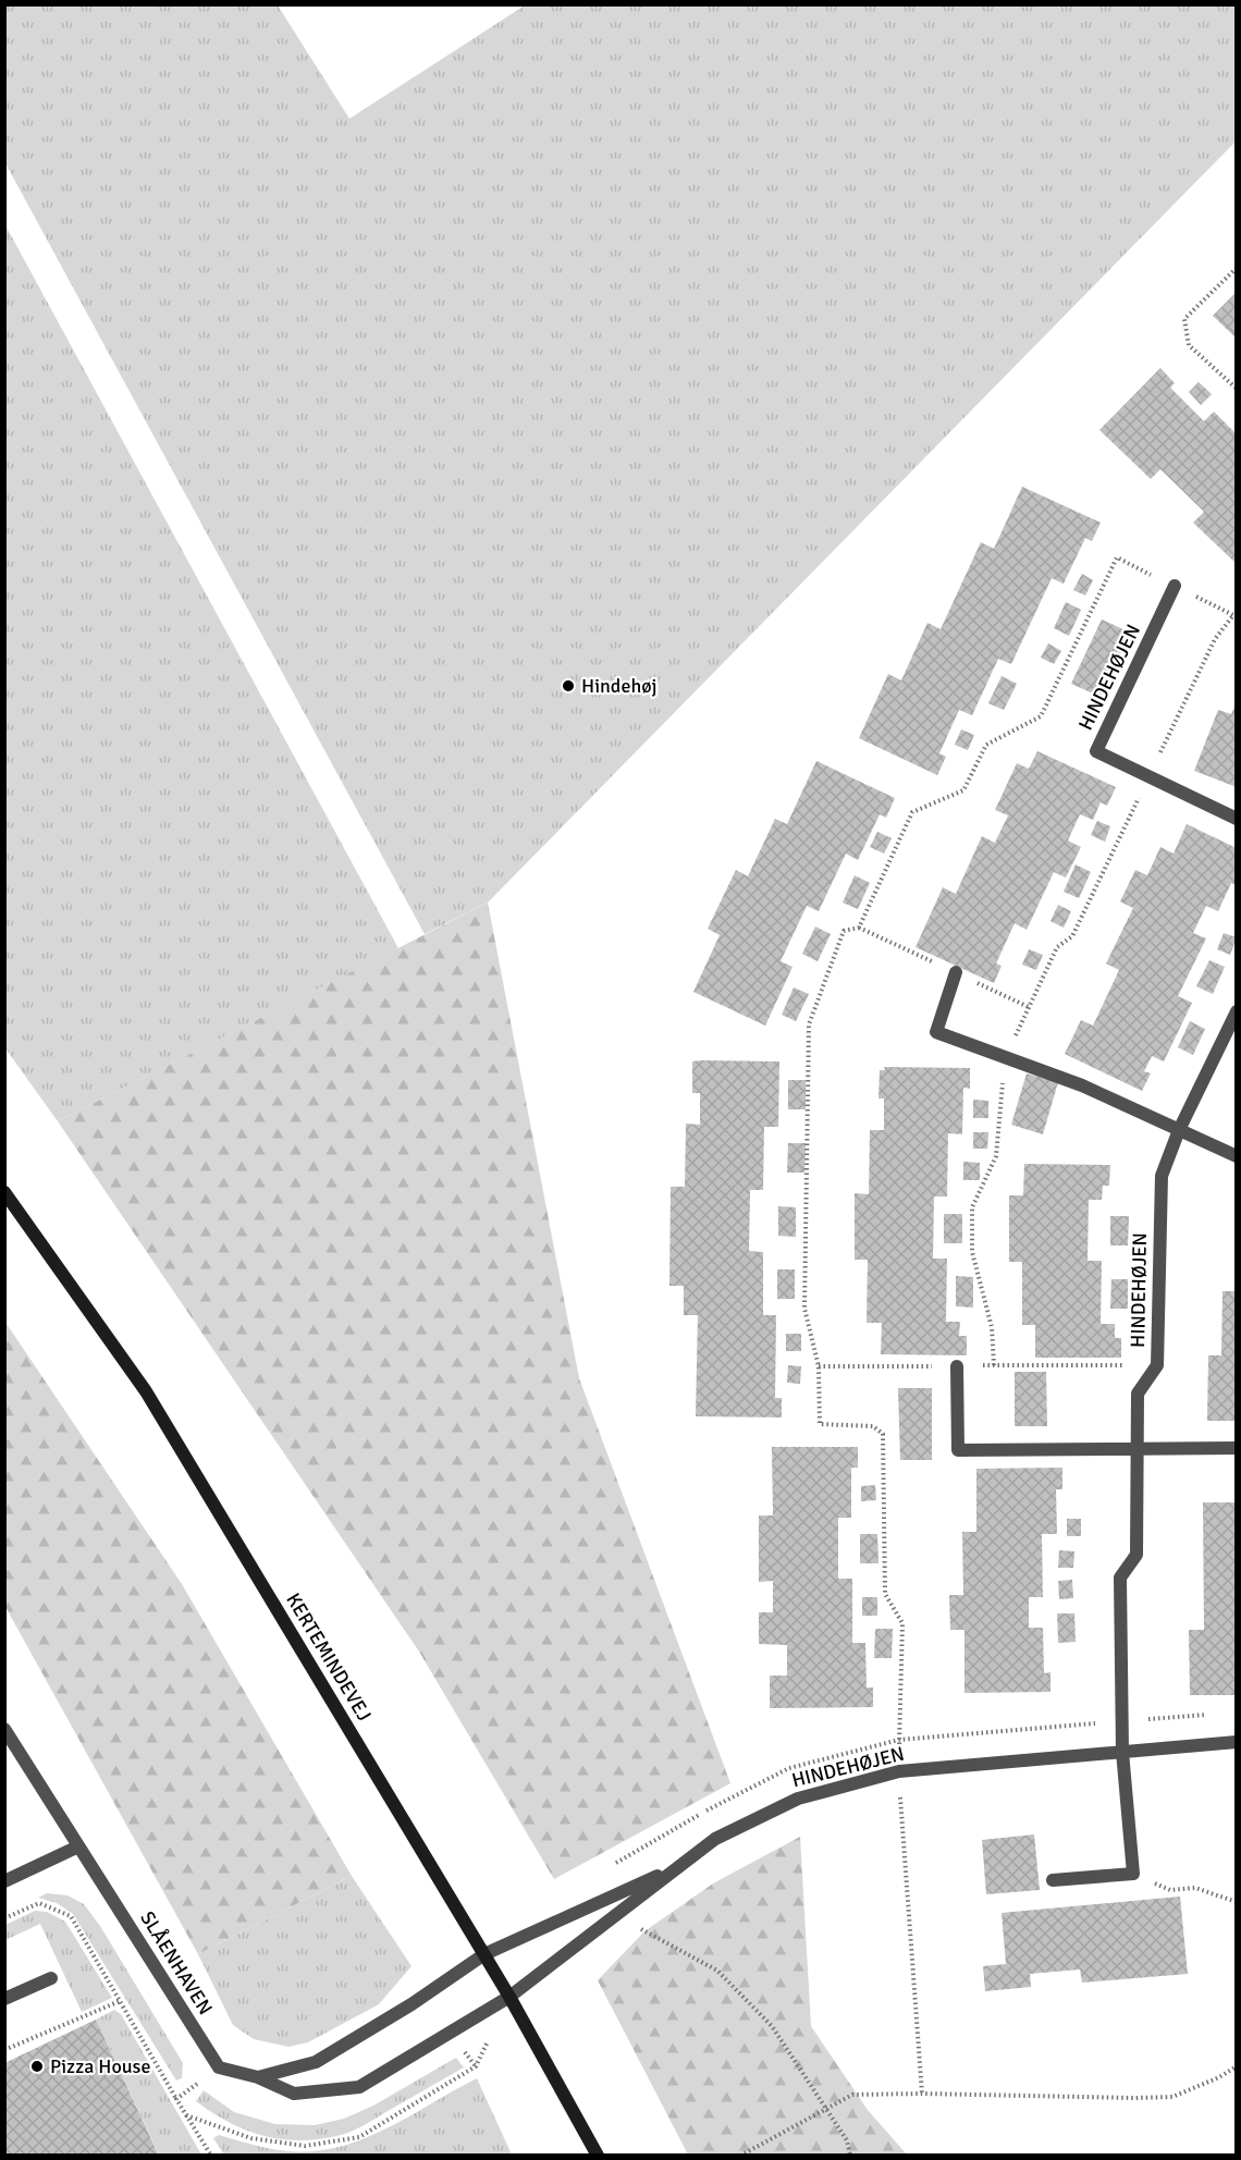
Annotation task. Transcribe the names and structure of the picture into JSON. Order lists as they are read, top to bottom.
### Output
{
  "streets": {
    "main road": ["KERTEMINDEVEJ"],
    "street": ["HINDEHØJEN", "SLÅENHAVEN"]
  },
  "crossings": [
    ["HINDEHØJEN", "KERTEMINDEVEJ"]
  ],
  "places": ["Hindehøj", "Pizza House"]
}
